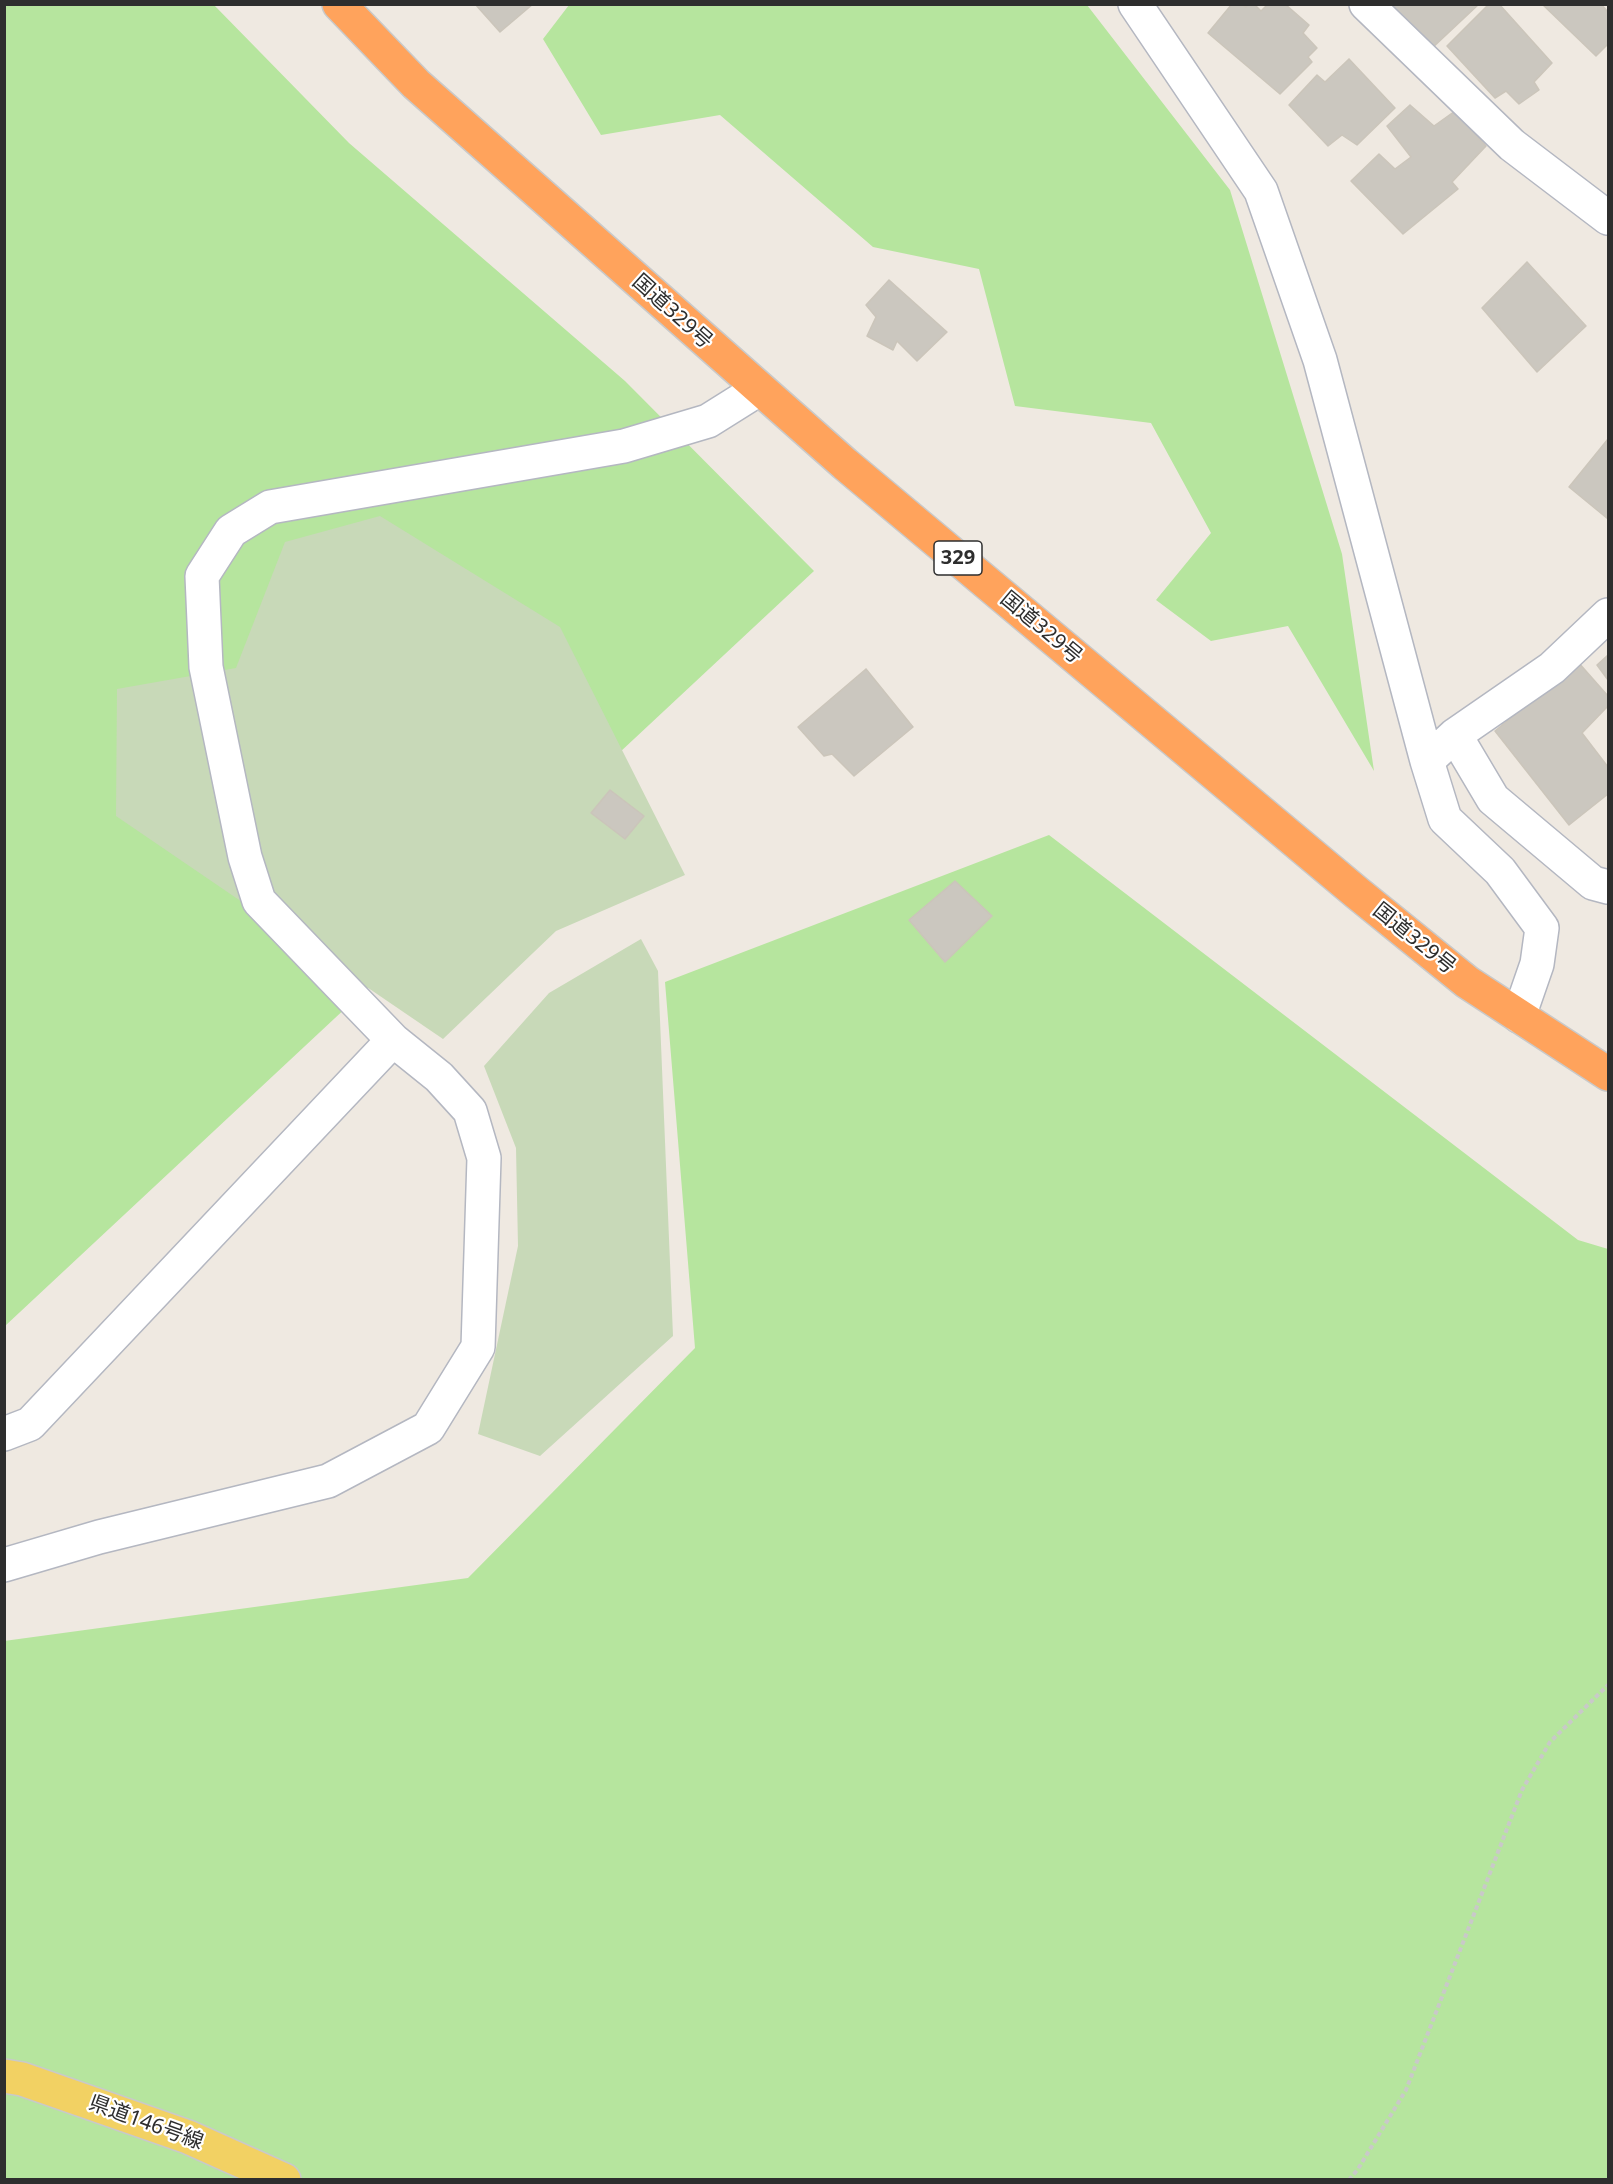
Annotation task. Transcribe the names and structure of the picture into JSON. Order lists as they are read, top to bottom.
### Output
{
  "streets": {
    "highway": ["国道329号", "329"],
    "main road": ["県道146号線"]
  }
}
